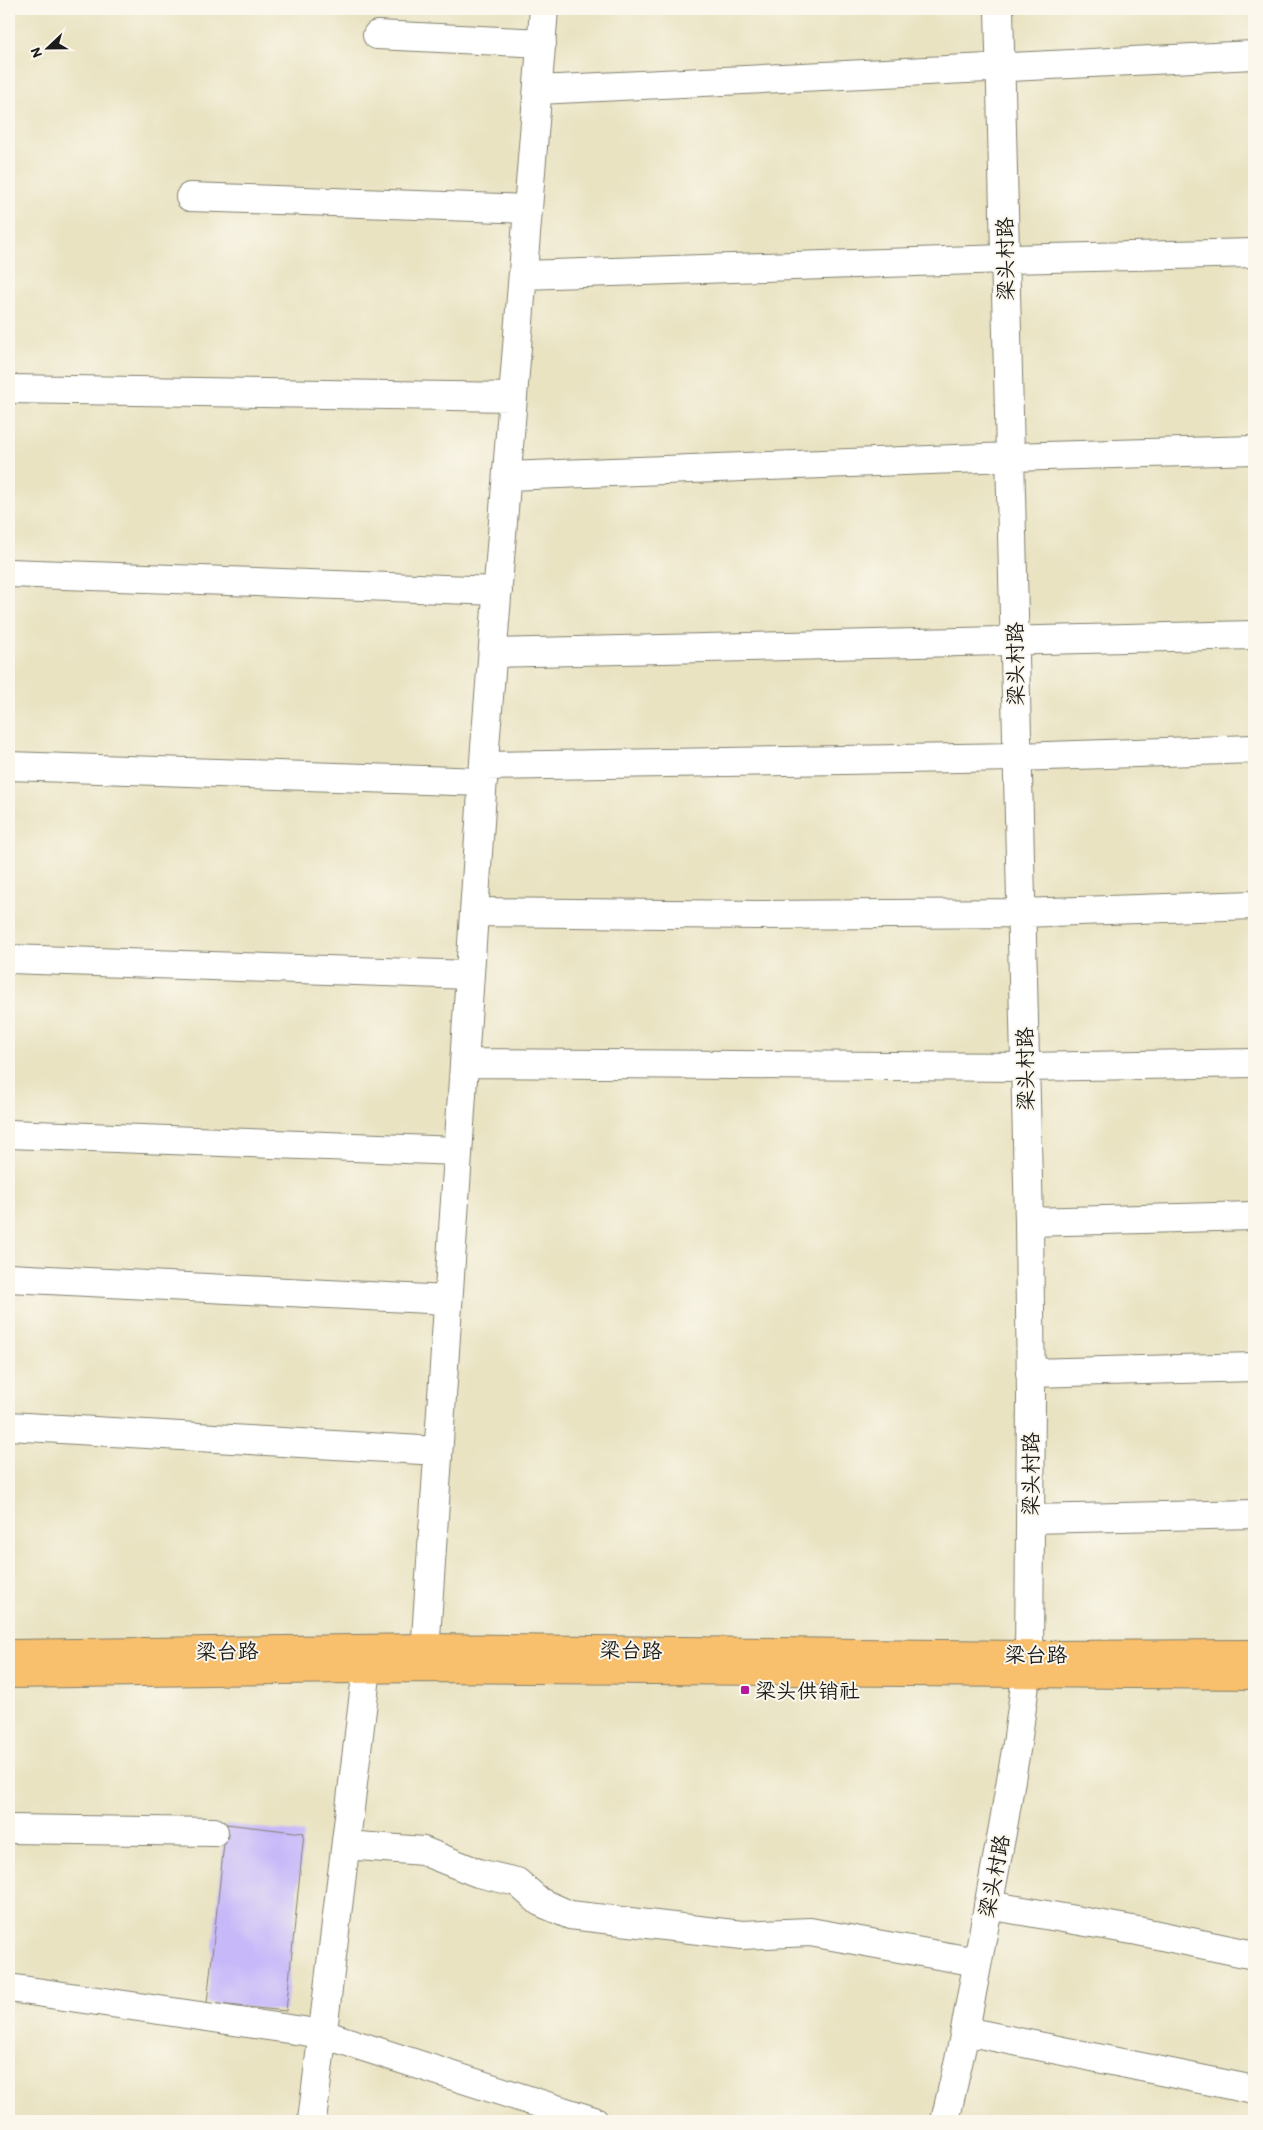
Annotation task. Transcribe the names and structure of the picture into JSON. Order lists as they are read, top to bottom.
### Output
{
  "streets": {
    "main road": ["梁台路"],
    "street": ["梁头村路"]
  },
  "crossings": [
    ["梁头村路", "梁台路"]
  ],
  "places": {
    "transit": ["梁头供销社"]
  },
  "north": "left"
}
